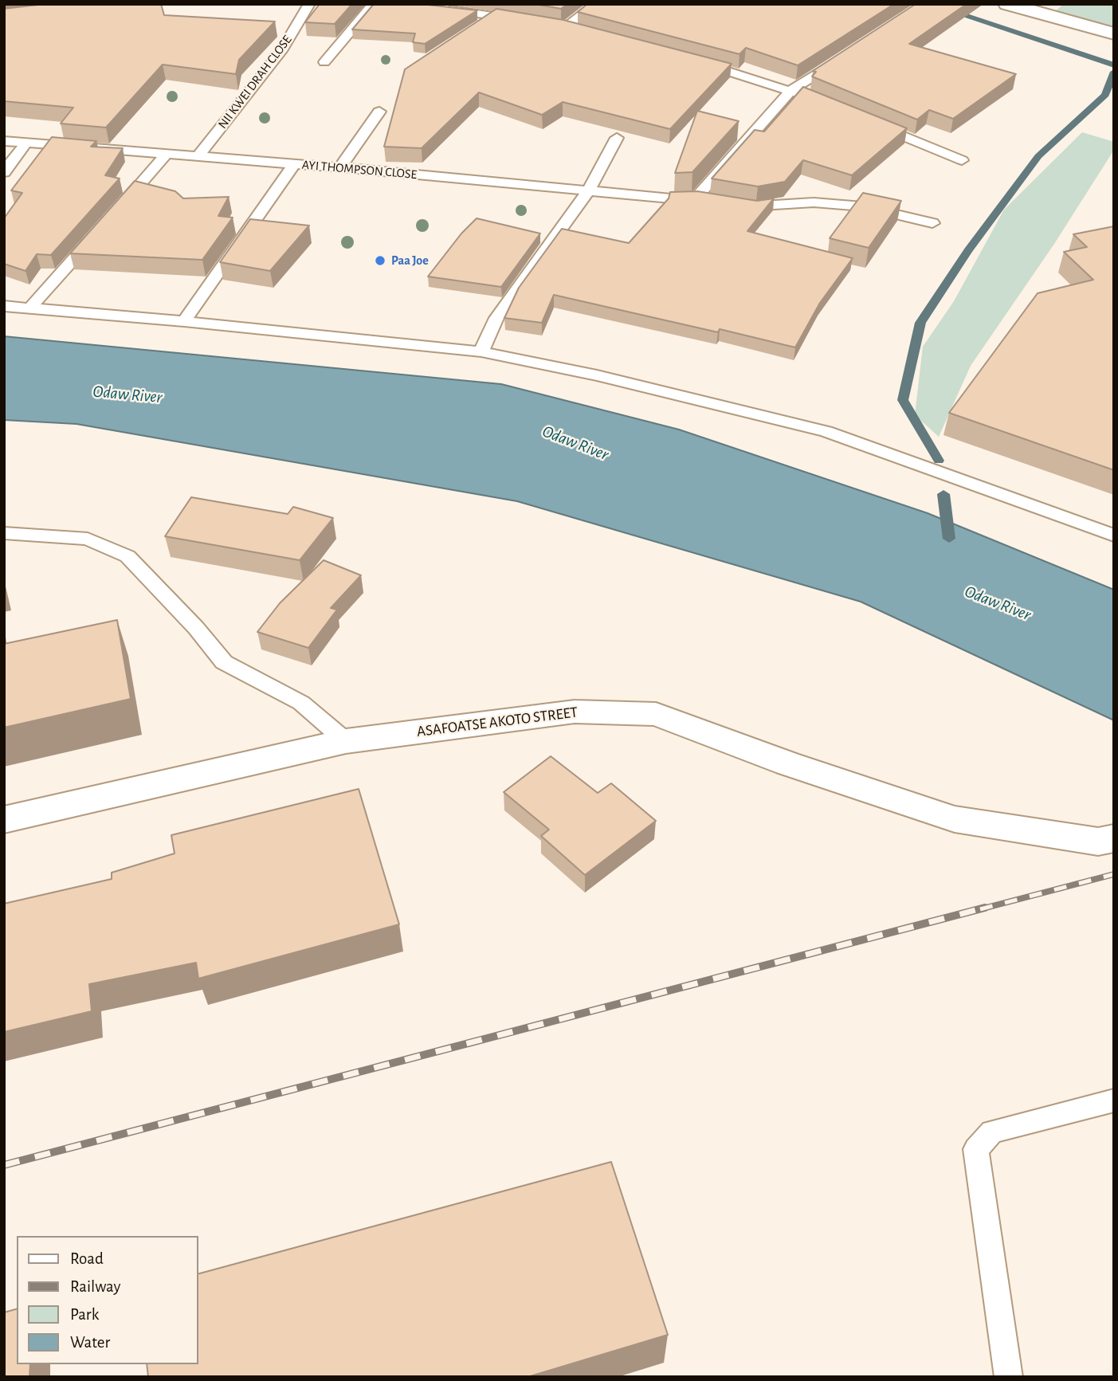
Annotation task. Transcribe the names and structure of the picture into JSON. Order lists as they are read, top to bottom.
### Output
{
  "streets": {
    "street": ["ASAFOATSE AKOTO STREET"],
    "lane": ["NII KWEI DRAH CLOSE", "AYI THOMPSON CLOSE"]
  },
  "crossings": [
    ["NII KWEI DRAH CLOSE", "AYI THOMPSON CLOSE"]
  ],
  "water": ["Odaw River"],
  "places": ["Paa Joe"],
  "legend": [
    "Road",
    "Railway",
    "Park",
    "Water"
  ]
}
